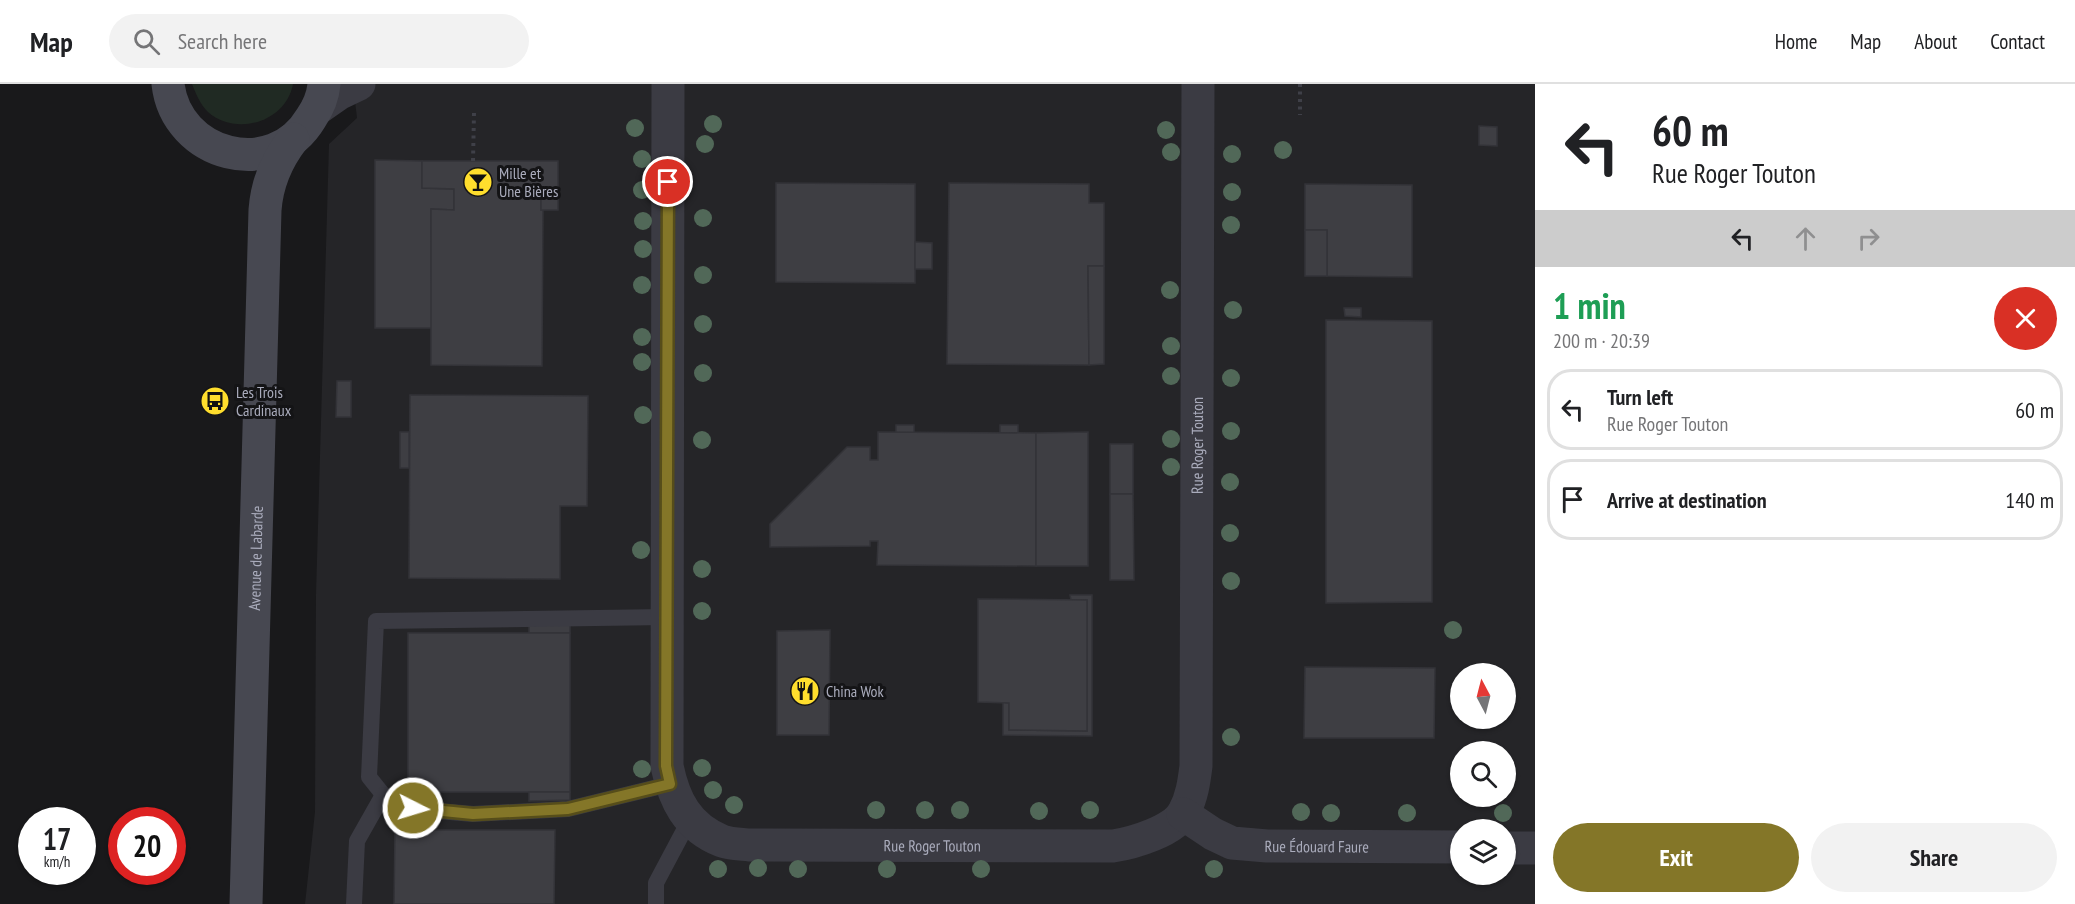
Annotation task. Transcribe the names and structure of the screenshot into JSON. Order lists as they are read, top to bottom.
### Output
{
  "streets": {
    "main road": ["Avenue de Labarde"],
    "street": ["Rue Roger Touton", "Rue Édouard Faure"]
  },
  "crossings": [
    ["Rue Roger Touton", "Rue Édouard Faure"]
  ],
  "places": {
    "bar": ["Mille et Une Bières"],
    "bus stop": ["Les Trois Cardinaux"],
    "restaurant": ["China Wok"]
  },
  "north": "top",
  "page": {
    "header": "Map",
    "search": "Search here",
    "nav": [
      "Home",
      "Map",
      "About",
      "Contact"
    ],
    "turn": ["60 m", "Rue Roger Touton"],
    "heading": ["1 min", "200 m · 20:39"],
    "list": [
      {
        "name": "Turn left",
        "note": "Rue Roger Touton",
        "value": "60 m"
      },
      {
        "name": "Arrive at destination",
        "value": "140 m"
      }
    ],
    "speed": "17 km/h",
    "limit": "20",
    "buttons": ["Exit", "Share"]
  }
}
